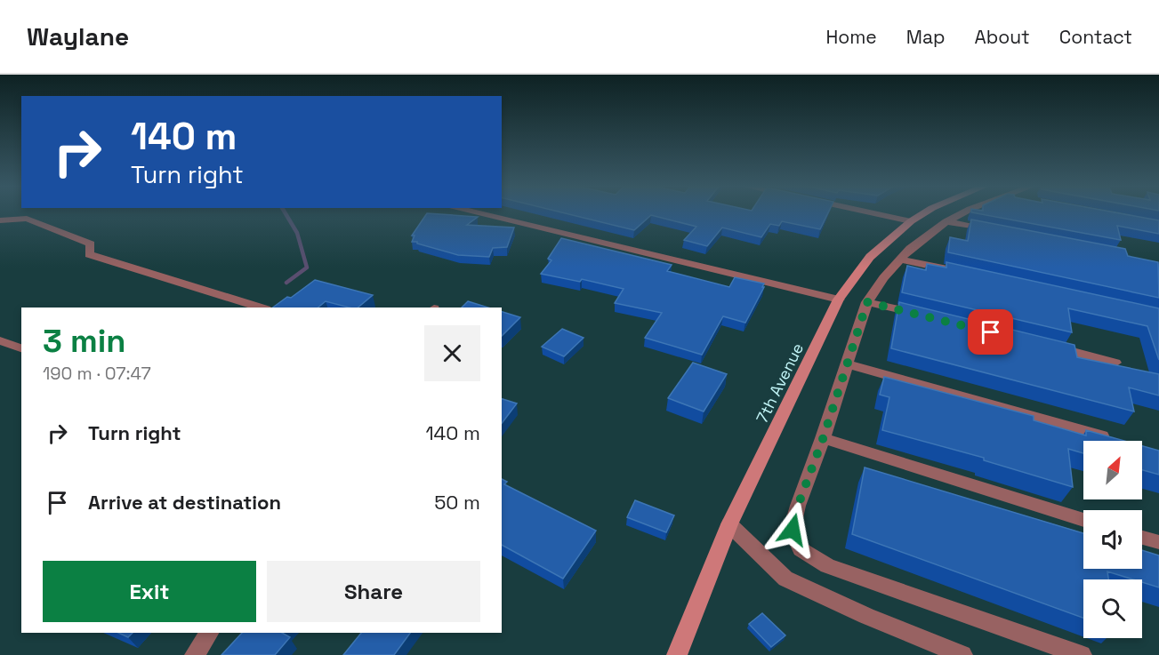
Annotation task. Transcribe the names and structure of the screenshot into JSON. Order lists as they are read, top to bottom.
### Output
{
  "streets": {
    "main road": ["7th Avenue"]
  },
  "north": "top right",
  "page": {
    "header": "Waylane",
    "nav": [
      "Home",
      "Map",
      "About",
      "Contact"
    ],
    "turn": ["140 m", "Turn right"],
    "heading": ["3 min", "190 m · 07:47"],
    "list": [
      {
        "name": "Turn right",
        "value": "140 m"
      },
      {
        "name": "Arrive at destination",
        "value": "50 m"
      }
    ],
    "buttons": ["Exit", "Share"]
  }
}
